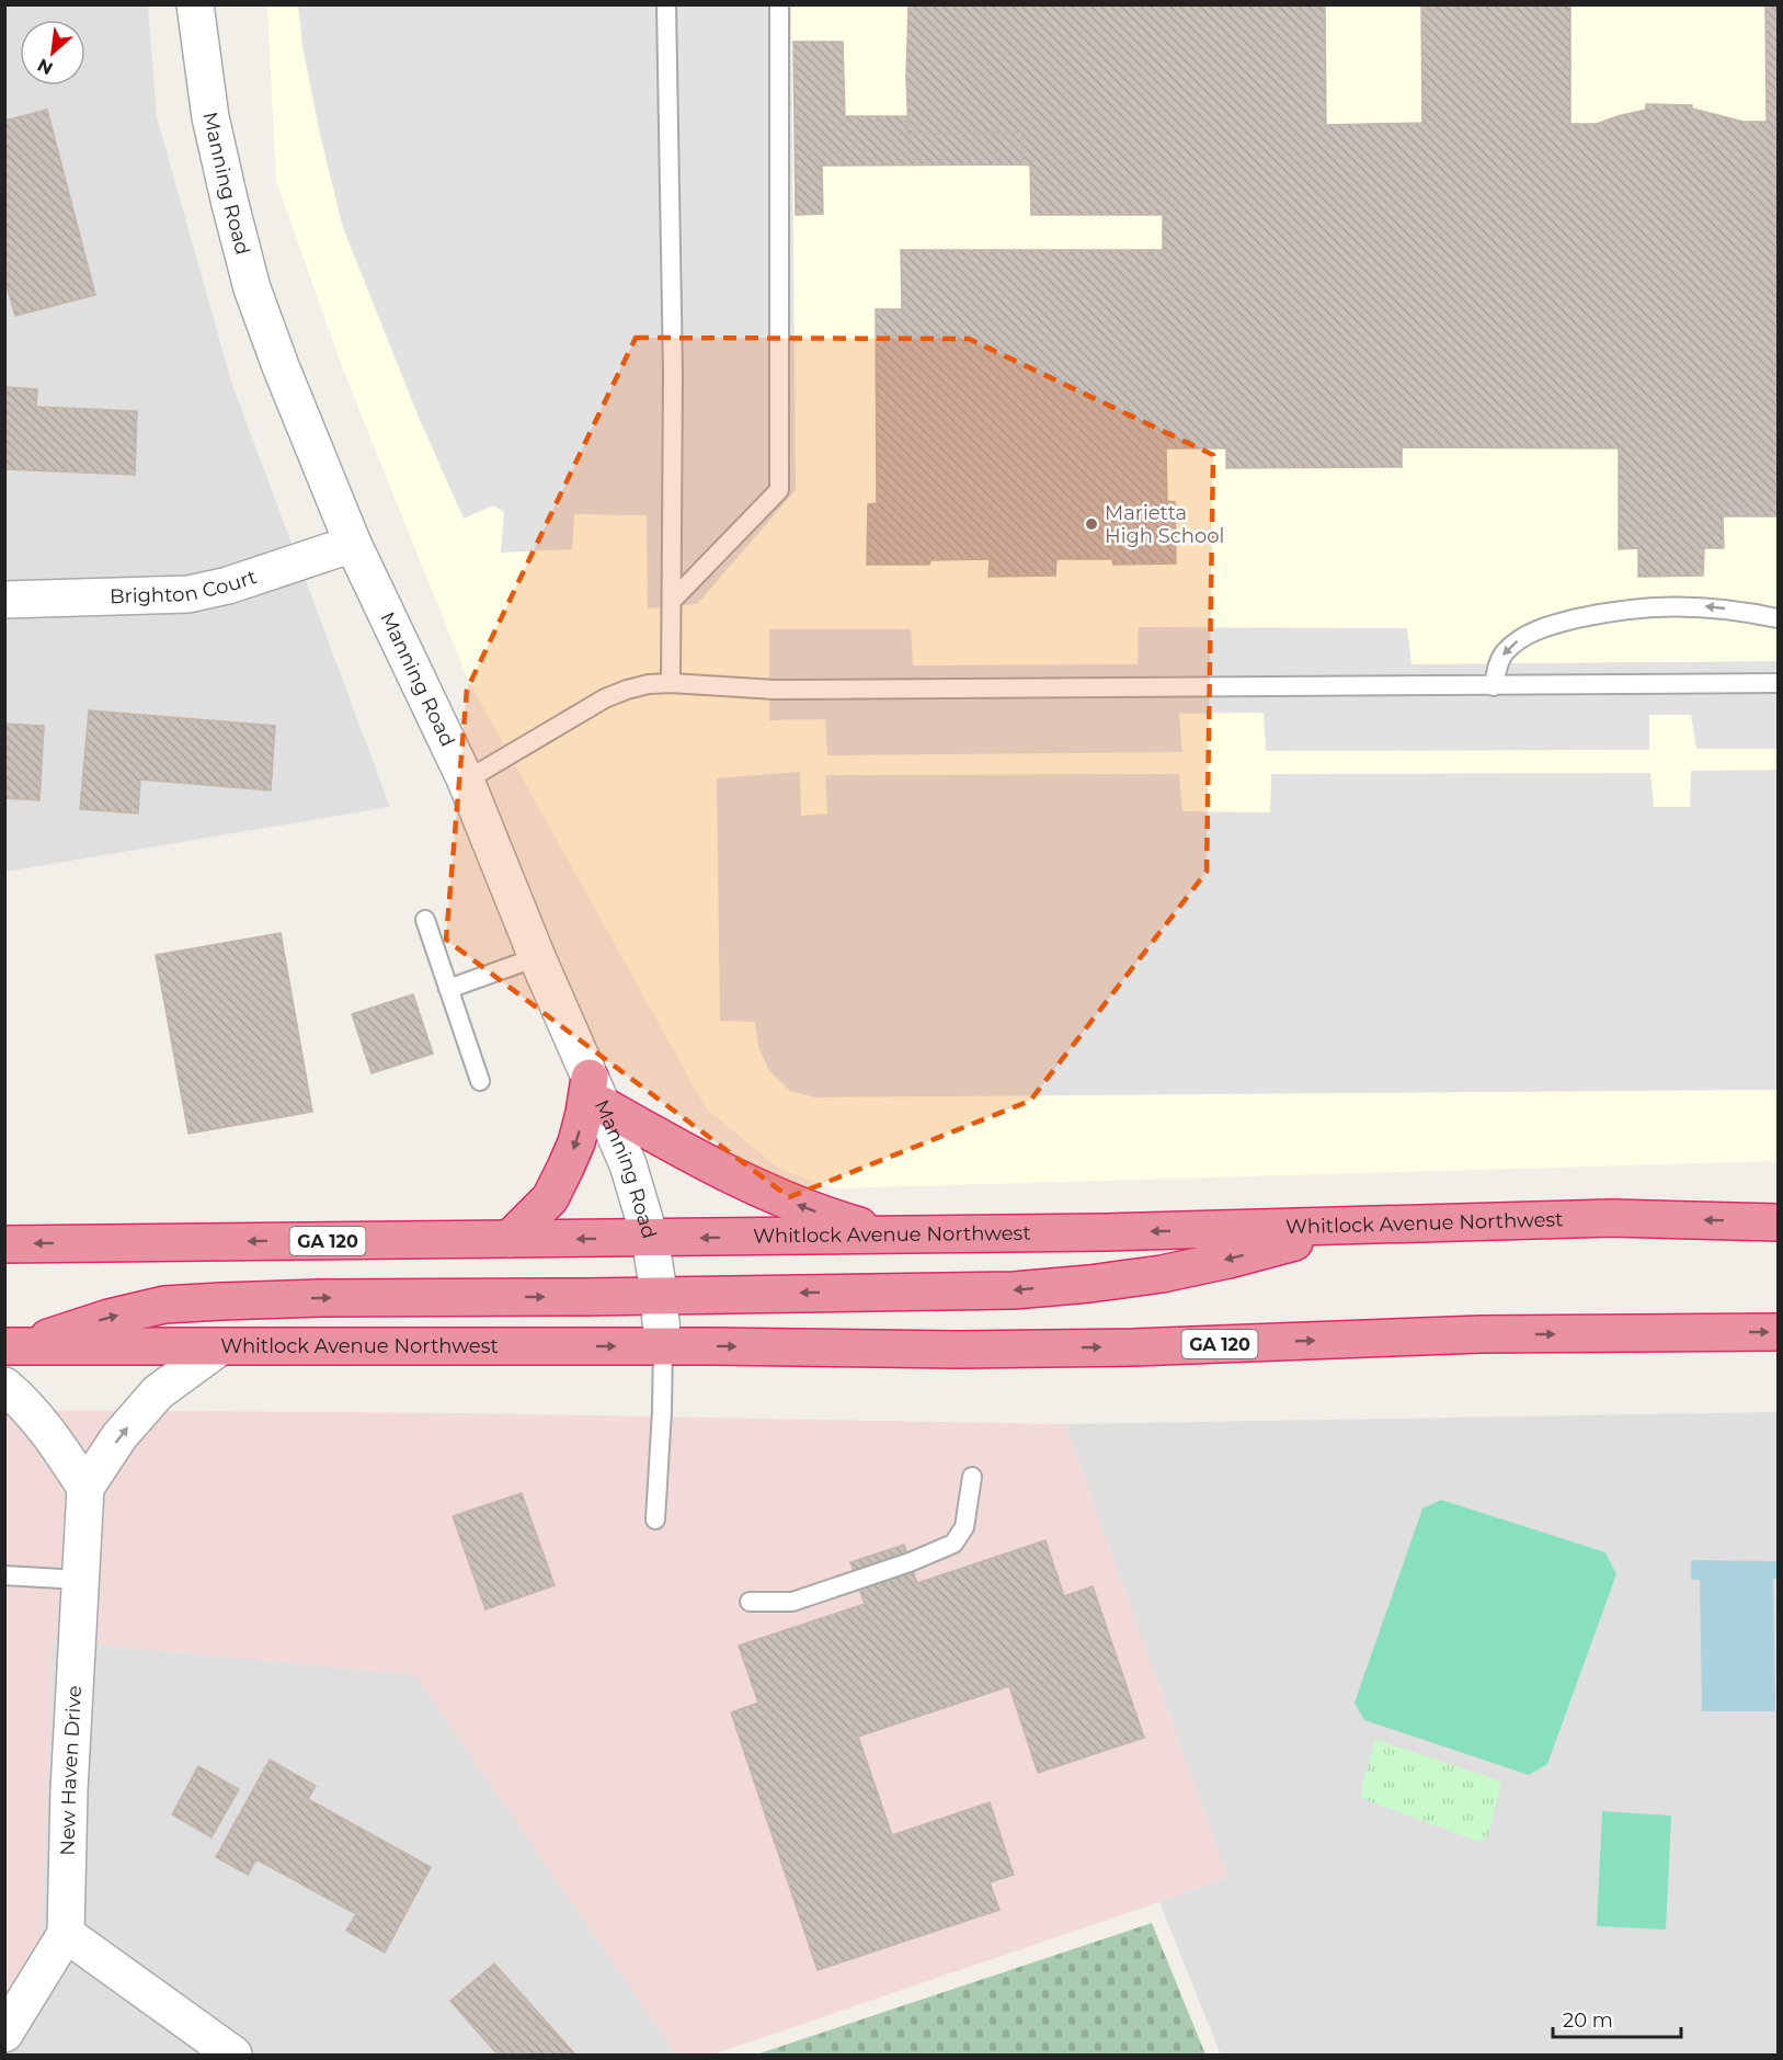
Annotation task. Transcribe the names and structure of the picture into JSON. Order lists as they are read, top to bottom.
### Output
{
  "streets": {
    "highway": ["Whitlock Avenue Northwest", "GA 120"],
    "street": ["Manning Road", "Brighton Court", "New Haven Drive"]
  },
  "crossings": [
    ["Manning Road", "Brighton Court"],
    ["Manning Road", "Whitlock Avenue Northwest"]
  ],
  "places": ["Marietta High School"],
  "scale_bar": "20 m",
  "north": "bottom left"
}
